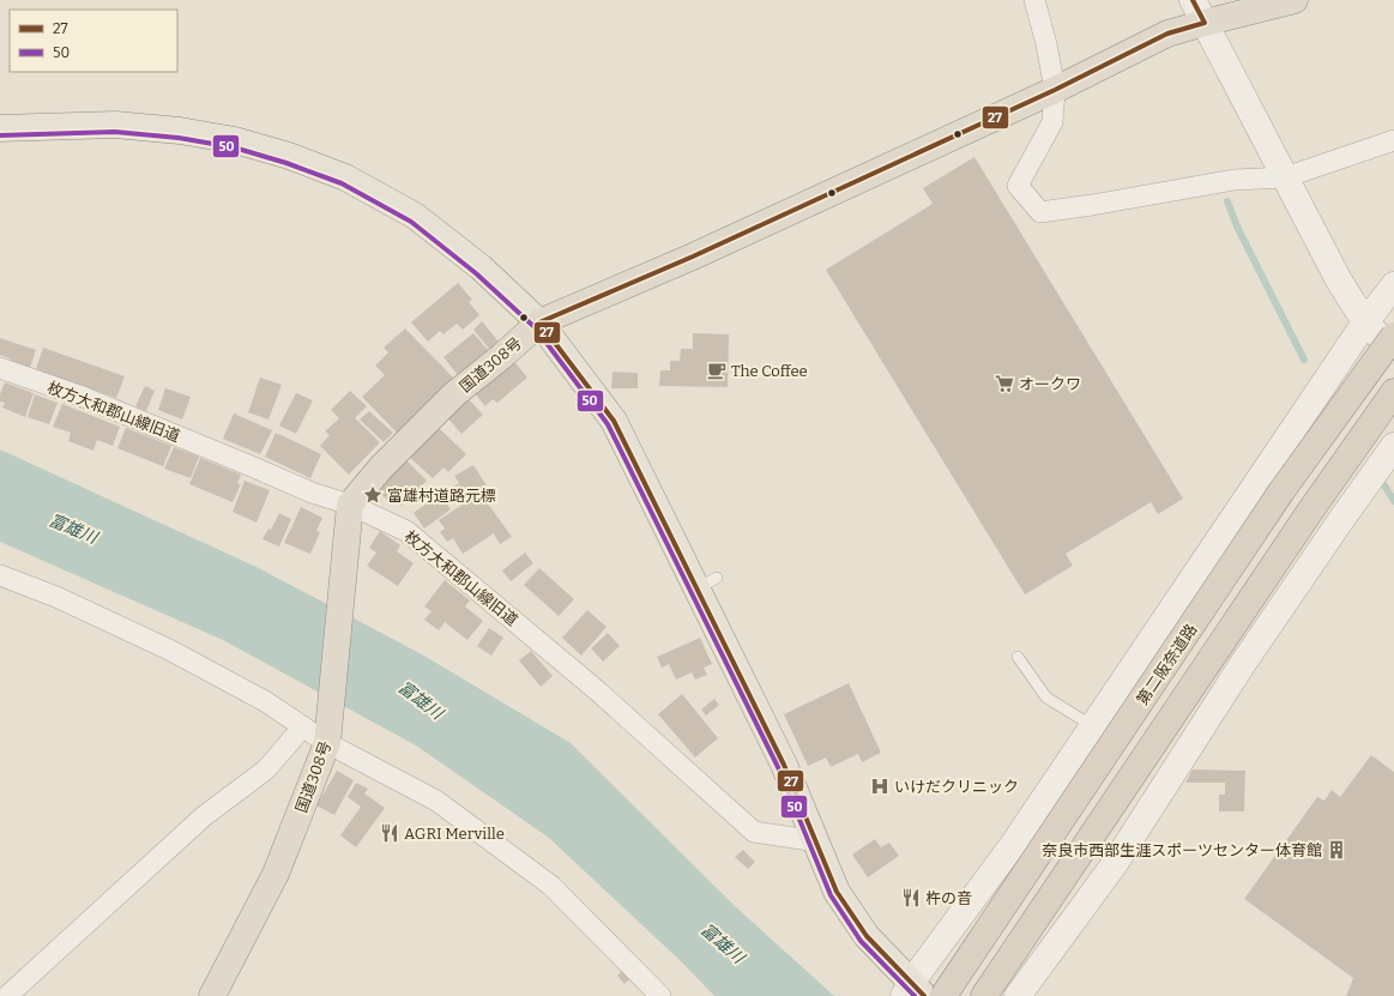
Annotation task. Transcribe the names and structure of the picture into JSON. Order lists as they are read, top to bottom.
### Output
{
  "streets": {
    "highway": ["国道308号", "第二阪奈道路"],
    "street": ["枚方大和郡山線旧道"]
  },
  "crossings": [
    ["国道308号", "枚方大和郡山線旧道"]
  ],
  "water": ["富雄川"],
  "places": {
    "cafe": ["The Coffee"],
    "supermarket": ["オークワ"],
    "place": ["富雄村道路元標"],
    "hospital": ["いけだクリニック"],
    "restaurant": ["AGRI Merville", "杵の音"],
    "building": ["奈良市西部生涯スポーツセンター体育館"]
  },
  "lines": ["transit line 27", "transit line 50"],
  "legend": ["27", "50"]
}
